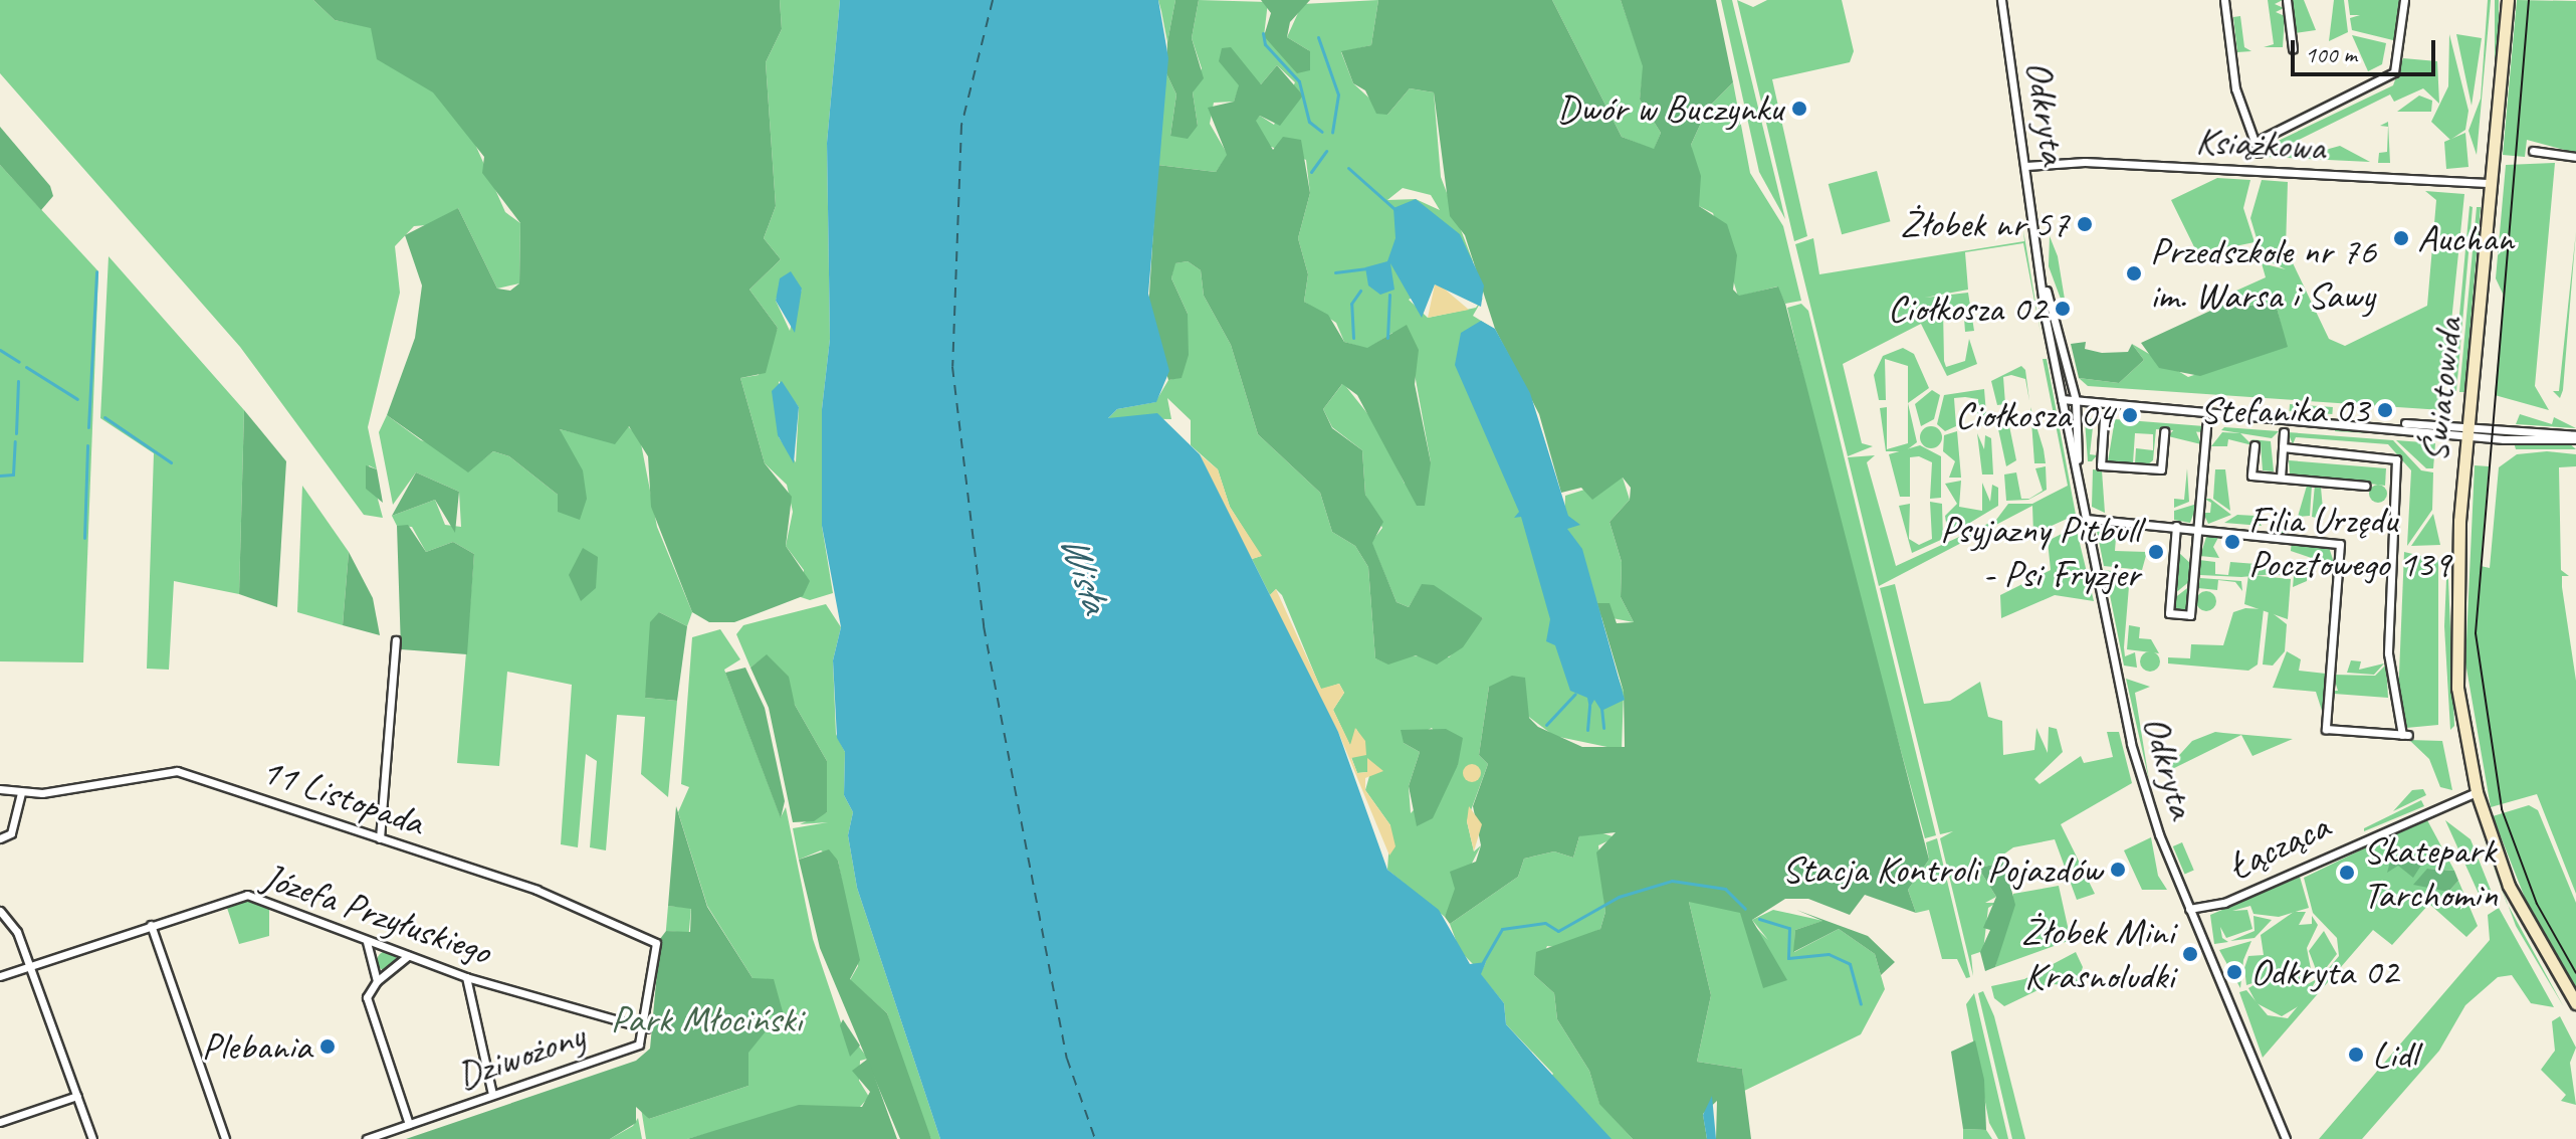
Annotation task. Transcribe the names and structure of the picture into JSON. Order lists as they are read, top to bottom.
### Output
{
  "streets": {
    "street": [
      "Odkryta",
      "Książkowa",
      "Światowida",
      "11 Listopada",
      "Łącząca",
      "Józefa Przyłuskiego",
      "Dziwożony"
    ]
  },
  "crossings": [
    ["Odkryta", "Książkowa"],
    ["Odkryta", "Łącząca"],
    ["Książkowa", "Światowida"],
    ["Światowida", "Łącząca"],
    ["11 Listopada", "Józefa Przyłuskiego"],
    ["11 Listopada", "Dziwożony"],
    ["Józefa Przyłuskiego", "Dziwożony"]
  ],
  "water": ["Wisła"],
  "parks": ["Park Młociński"],
  "places": [
    "Dwór w Buczynku",
    "Żłobek nr 57",
    "Auchan",
    "Przedszkole nr 76 im. Warsa i Sawy",
    "Ciołkosza 02",
    "Stefanika 03",
    "Ciołkosza 04",
    "Filia Urzędu Pocztowego 139",
    "Psyjazny Pitbull - Psi Fryzjer",
    "Stacja Kontroli Pojazdów",
    "Skatepark Tarchomin",
    "Żłobek Mini Krasnoludki",
    "Odkryta 02",
    "Plebania",
    "Lidl"
  ],
  "scale_bar": "100 m"
}
